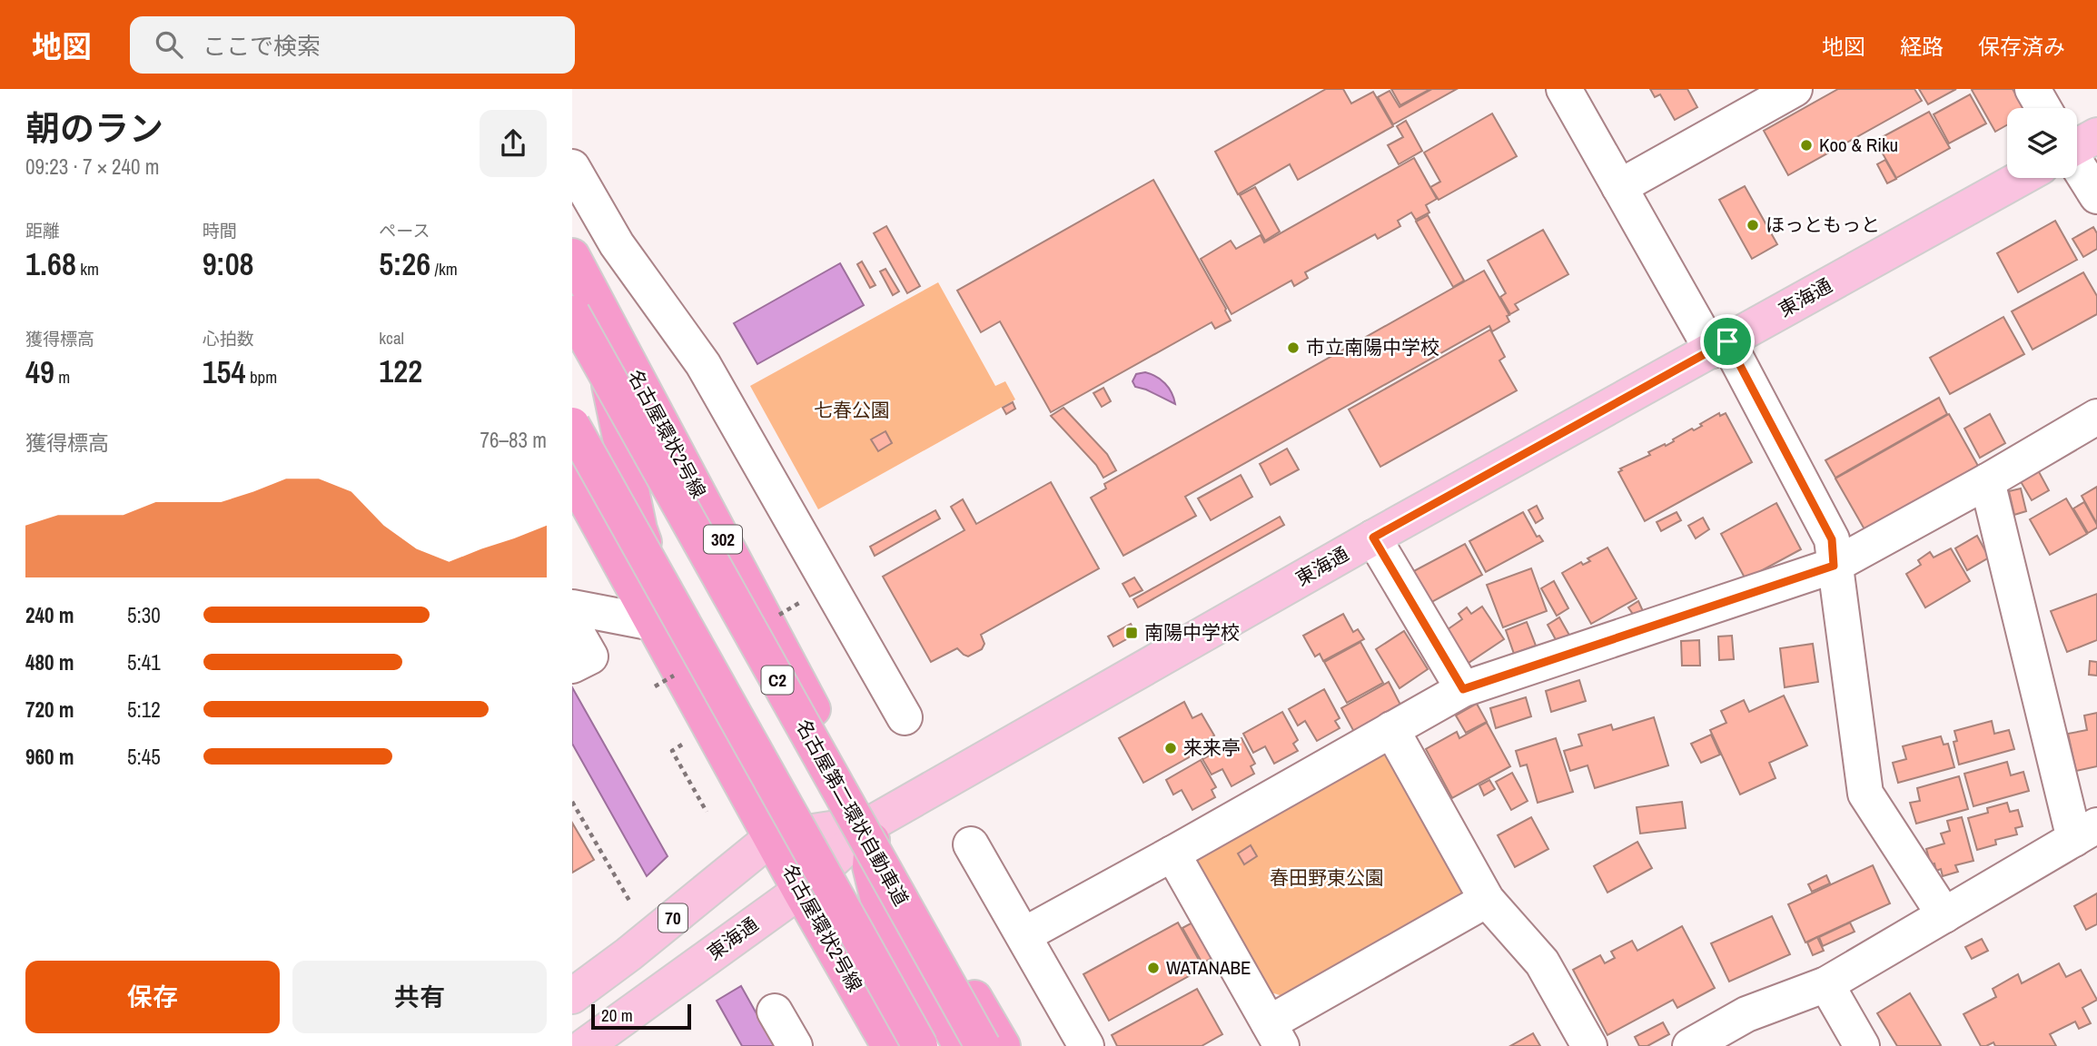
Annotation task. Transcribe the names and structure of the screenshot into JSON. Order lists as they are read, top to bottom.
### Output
{
  "streets": {
    "highway": [
      "名古屋環状2号線",
      "302",
      "C2",
      "名古屋第二環状自動車道"
    ],
    "main road": ["東海通", "70"]
  },
  "crossings": [
    ["東海通", "名古屋環状2号線"],
    ["東海通", "70"],
    ["名古屋環状2号線", "名古屋第二環状自動車道"],
    ["名古屋環状2号線", "70"]
  ],
  "parks": ["七春公園", "春田野東公園"],
  "places": {
    "other": [
      "Koo & Riku",
      "ほっともっと",
      "市立南陽中学校",
      "来来亭",
      "WATANABE"
    ],
    "transit": ["南陽中学校"]
  },
  "scale_bar": "20 m",
  "page": {
    "header": "地図",
    "search": "ここで検索",
    "nav": ["地図", "経路", "保存済み"],
    "heading": ["朝のラン", "09:23 · 7 × 240 m"],
    "stats": [
      ["距離", "1.68 km"],
      ["時間", "9:08"],
      ["ペース", "5:26 /km"],
      ["獲得標高", "49 m"],
      ["心拍数", "154 bpm"],
      ["kcal", "122"]
    ],
    "chart": ["獲得標高", "76–83 m"],
    "list": [
      {
        "name": "240 m",
        "note": "5:30"
      },
      {
        "name": "480 m",
        "note": "5:41"
      },
      {
        "name": "720 m",
        "note": "5:12"
      },
      {
        "name": "960 m",
        "note": "5:45"
      }
    ],
    "buttons": ["保存", "共有"],
    "scale": "20 m"
  }
}
